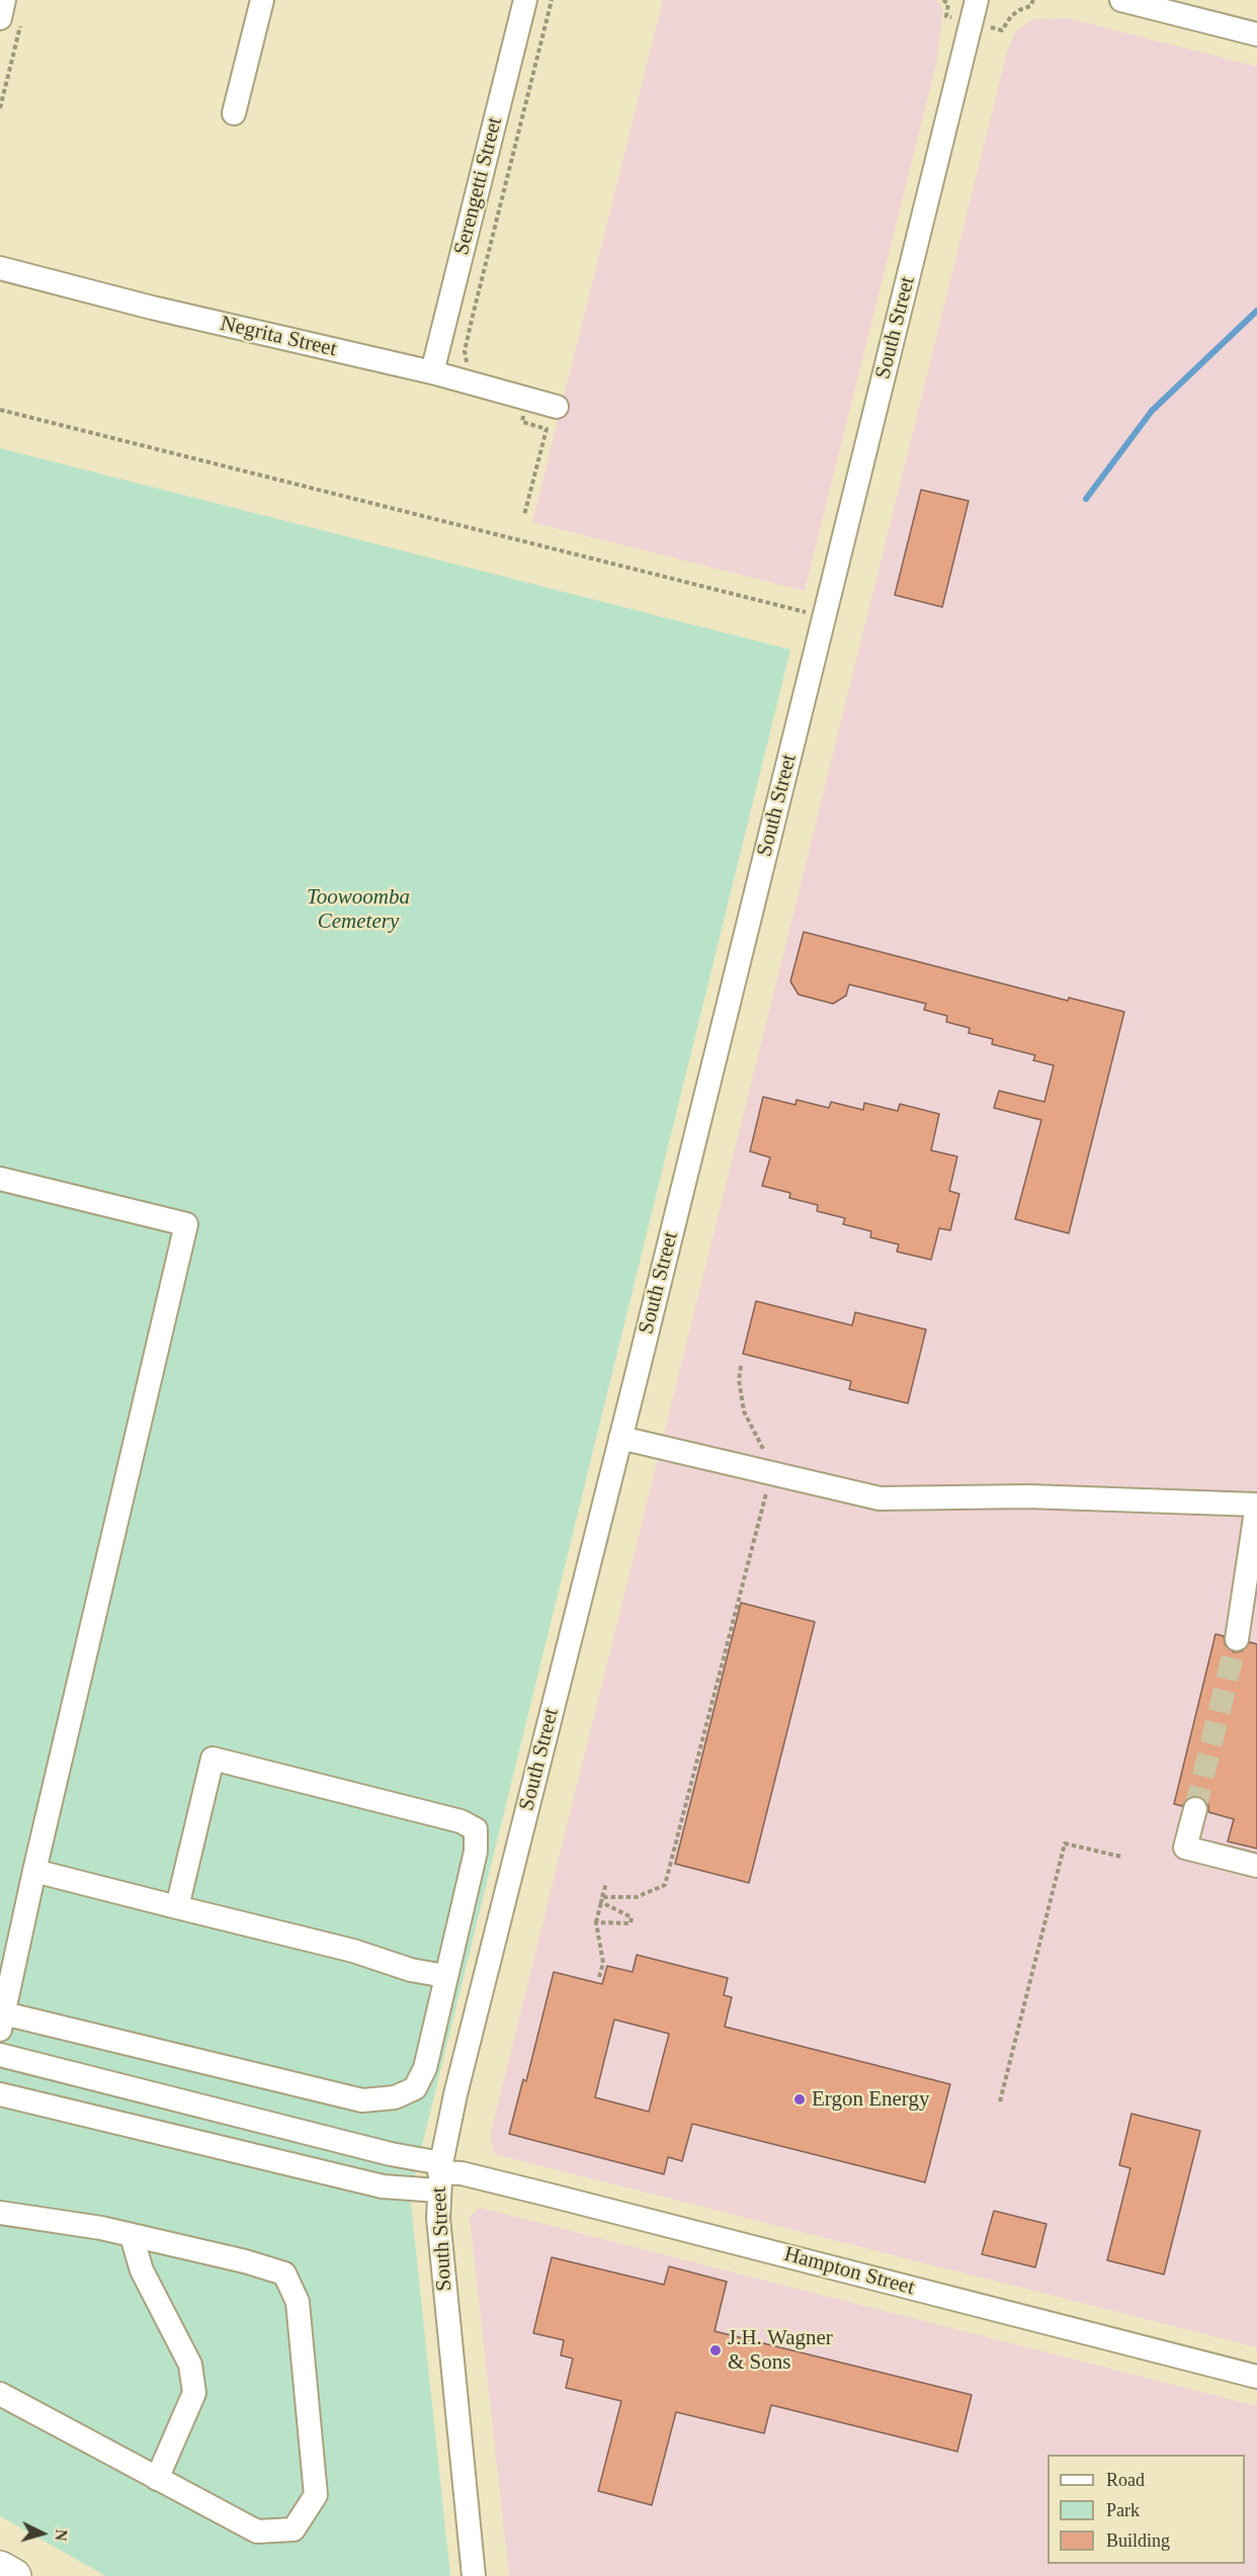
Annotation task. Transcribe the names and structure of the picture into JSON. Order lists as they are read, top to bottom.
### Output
{
  "streets": {
    "street": [
      "Serengetti Street",
      "South Street",
      "Negrita Street",
      "Hampton Street"
    ]
  },
  "crossings": [
    ["Serengetti Street", "Negrita Street"],
    ["South Street", "Hampton Street"]
  ],
  "parks": ["Toowoomba Cemetery"],
  "places": ["Ergon Energy", "J.H. Wagner & Sons"],
  "legend": ["Road", "Park", "Building"],
  "north": "right"
}
